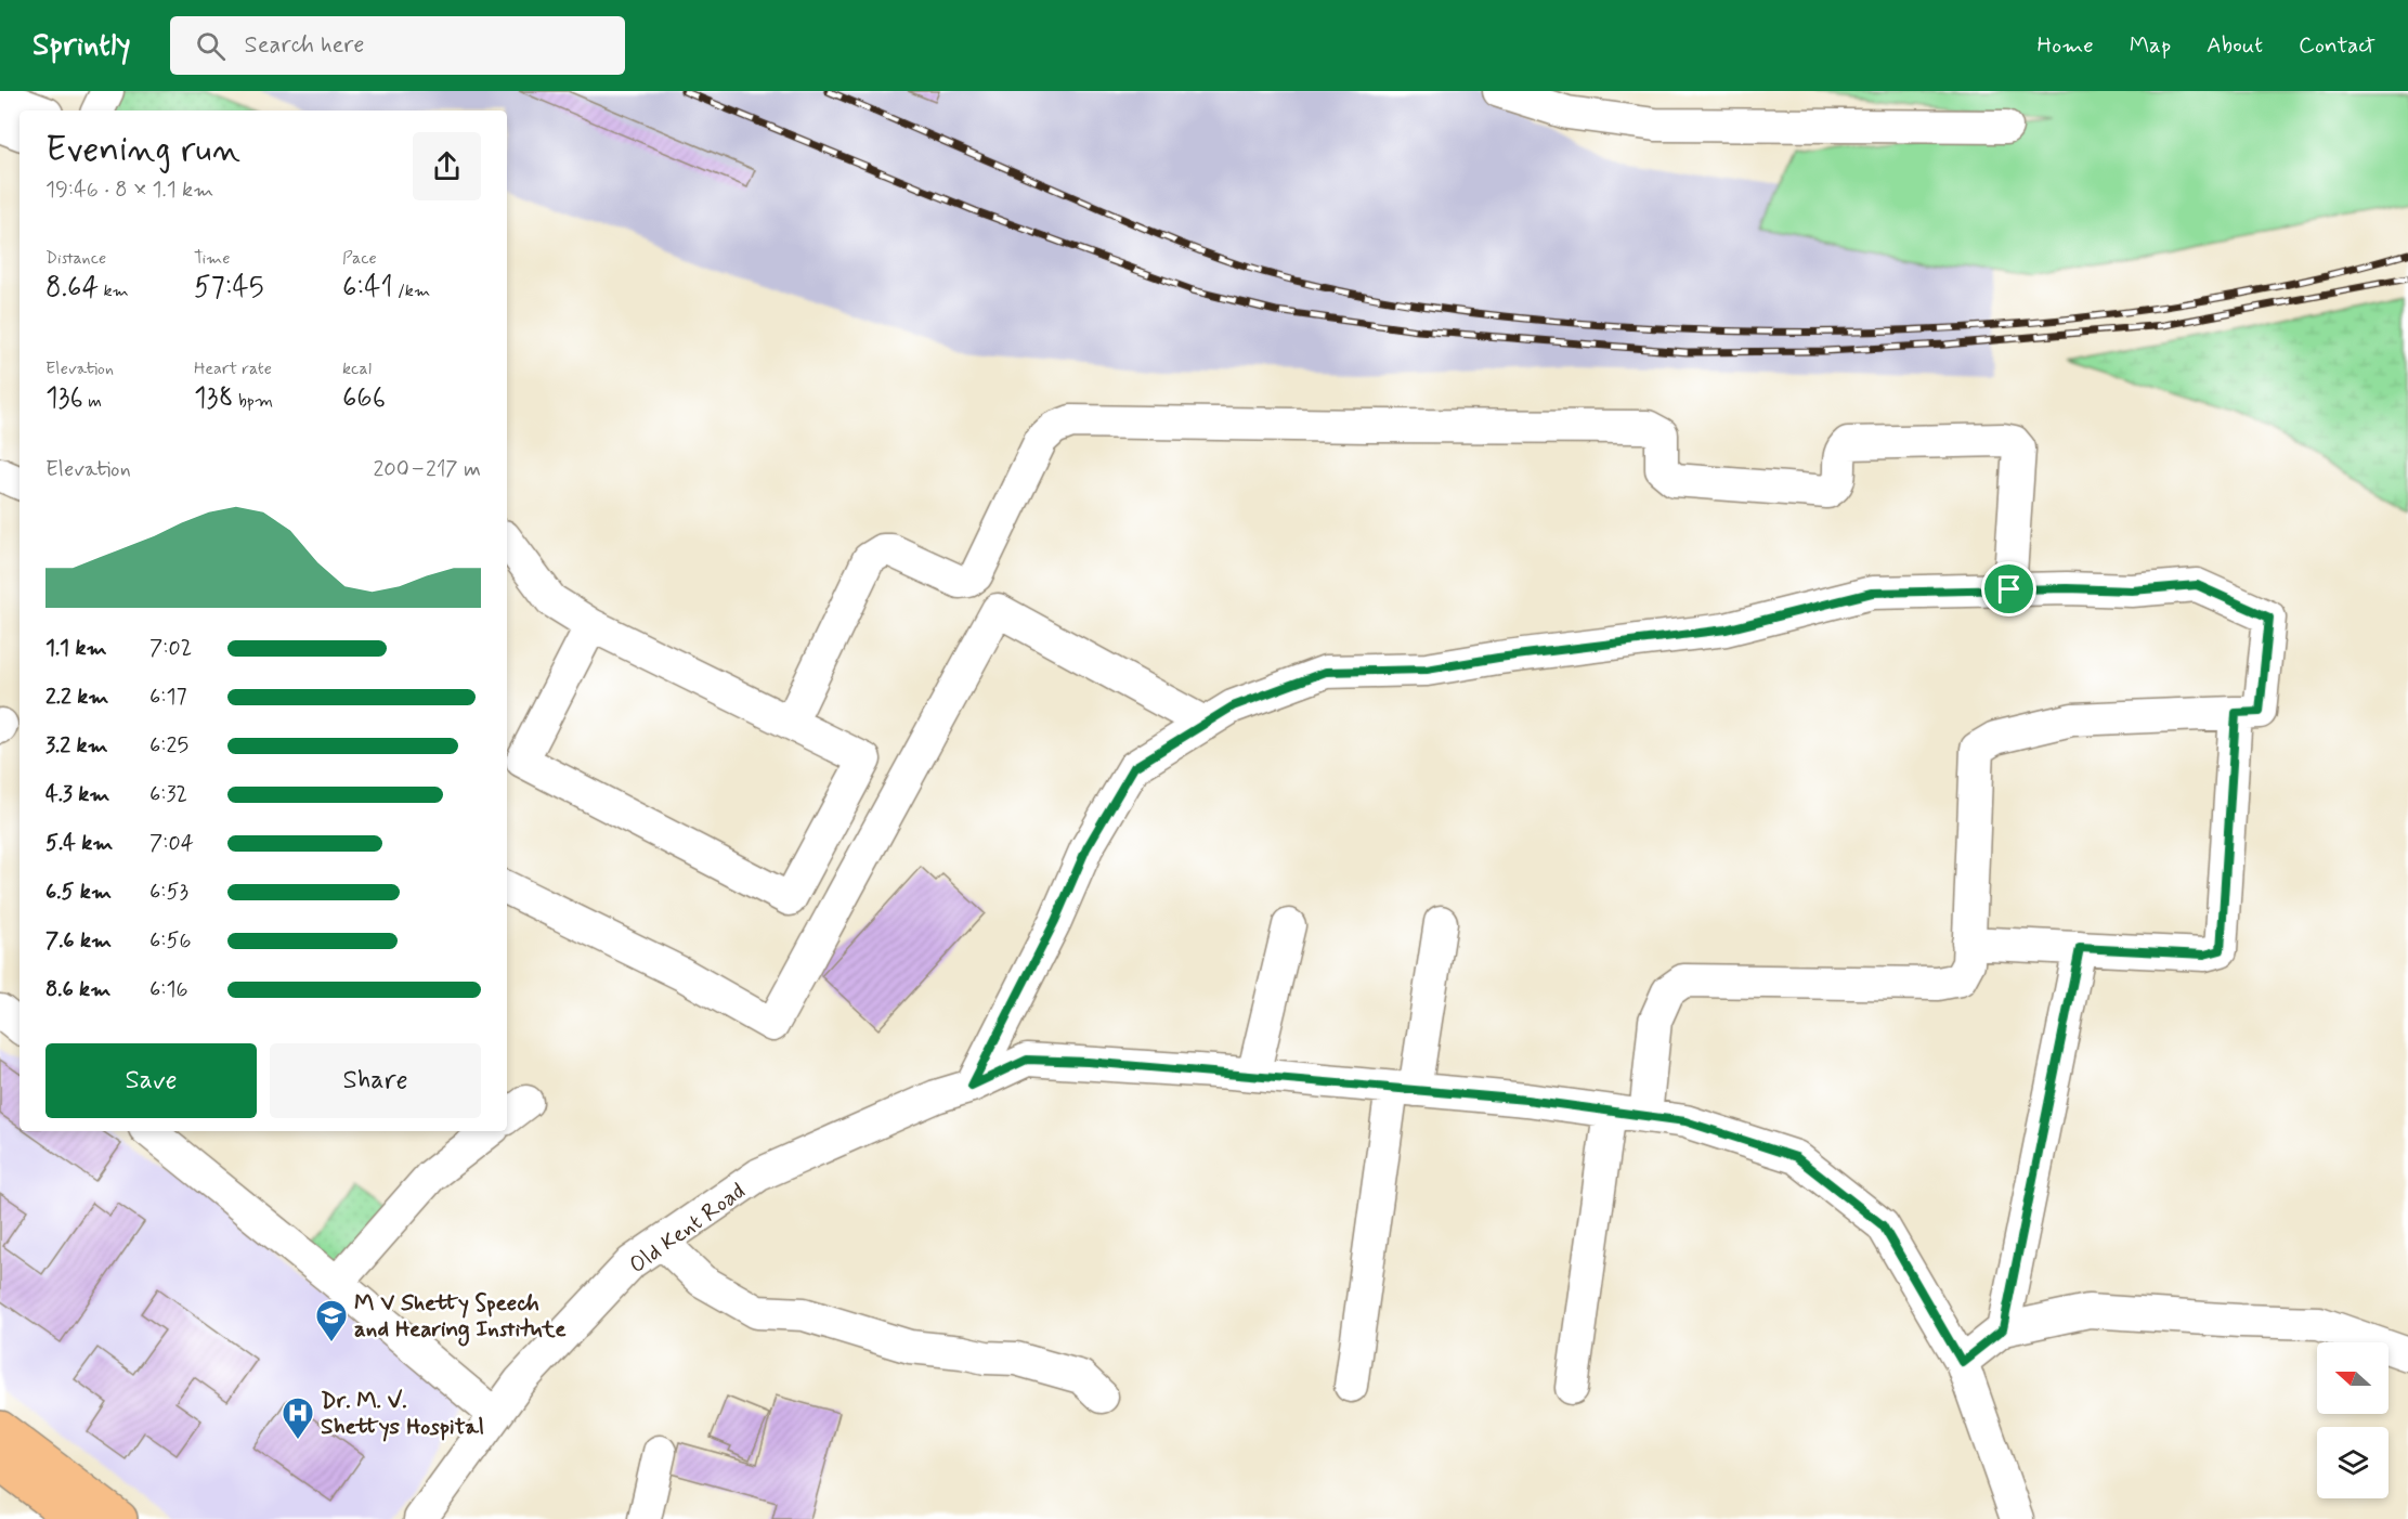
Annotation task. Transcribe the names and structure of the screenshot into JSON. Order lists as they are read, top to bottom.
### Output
{
  "streets": {
    "street": ["Old Kent Road"]
  },
  "places": {
    "school or university": ["M V Shetty Speech and Hearing Institute"],
    "hospital": ["Dr. M. V. Shettys Hospital"]
  },
  "north": "left",
  "page": {
    "header": "Sprintly",
    "search": "Search here",
    "nav": [
      "Home",
      "Map",
      "About",
      "Contact"
    ],
    "heading": ["Evening run", "19:46 · 8 × 1.1 km"],
    "stats": [
      ["Distance", "8.64 km"],
      ["Time", "57:45"],
      ["Pace", "6:41 /km"],
      ["Elevation", "136 m"],
      ["Heart rate", "138 bpm"],
      ["kcal", "666"]
    ],
    "chart": ["Elevation", "200–217 m"],
    "list": [
      {
        "name": "1.1 km",
        "note": "7:02"
      },
      {
        "name": "2.2 km",
        "note": "6:17"
      },
      {
        "name": "3.2 km",
        "note": "6:25"
      },
      {
        "name": "4.3 km",
        "note": "6:32"
      },
      {
        "name": "5.4 km",
        "note": "7:04"
      },
      {
        "name": "6.5 km",
        "note": "6:53"
      },
      {
        "name": "7.6 km",
        "note": "6:56"
      },
      {
        "name": "8.6 km",
        "note": "6:16"
      }
    ],
    "buttons": ["Save", "Share"]
  }
}
